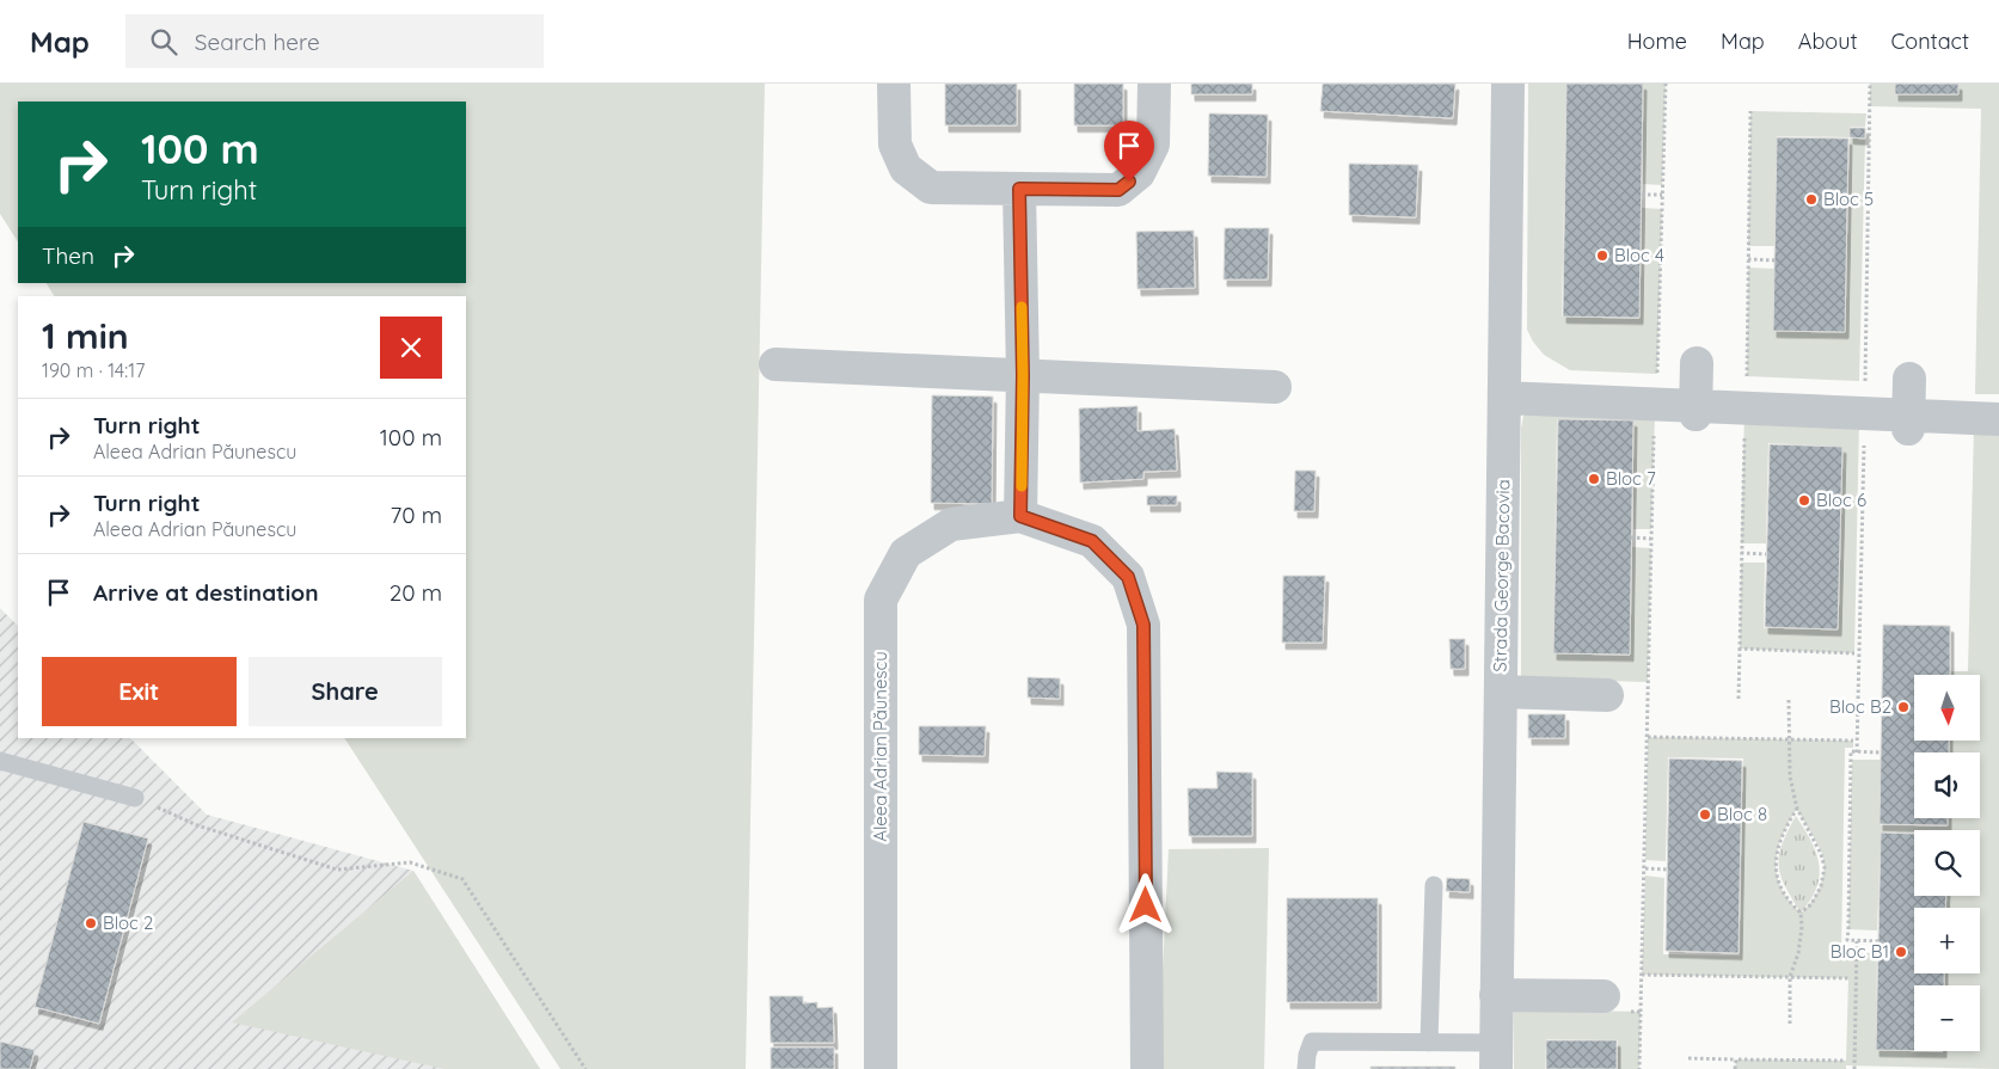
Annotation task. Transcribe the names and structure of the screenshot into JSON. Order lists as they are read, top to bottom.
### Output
{
  "streets": {
    "street": ["Strada George Bacovia", "Aleea Adrian Păunescu"]
  },
  "places": [
    "Bloc 5",
    "Bloc 4",
    "Bloc 7",
    "Bloc 6",
    "Bloc B2",
    "Bloc 8",
    "Bloc 2",
    "Bloc B1"
  ],
  "north": "bottom",
  "page": {
    "header": "Map",
    "search": "Search here",
    "nav": [
      "Home",
      "Map",
      "About",
      "Contact"
    ],
    "turn": ["100 m", "Turn right"],
    "then": "Then",
    "heading": ["1 min", "190 m · 14:17"],
    "list": [
      {
        "name": "Turn right",
        "note": "Aleea Adrian Păunescu",
        "value": "100 m"
      },
      {
        "name": "Turn right",
        "note": "Aleea Adrian Păunescu",
        "value": "70 m"
      },
      {
        "name": "Arrive at destination",
        "value": "20 m"
      }
    ],
    "buttons": ["Exit", "Share"],
    "map_buttons": ["+", "−"]
  }
}
